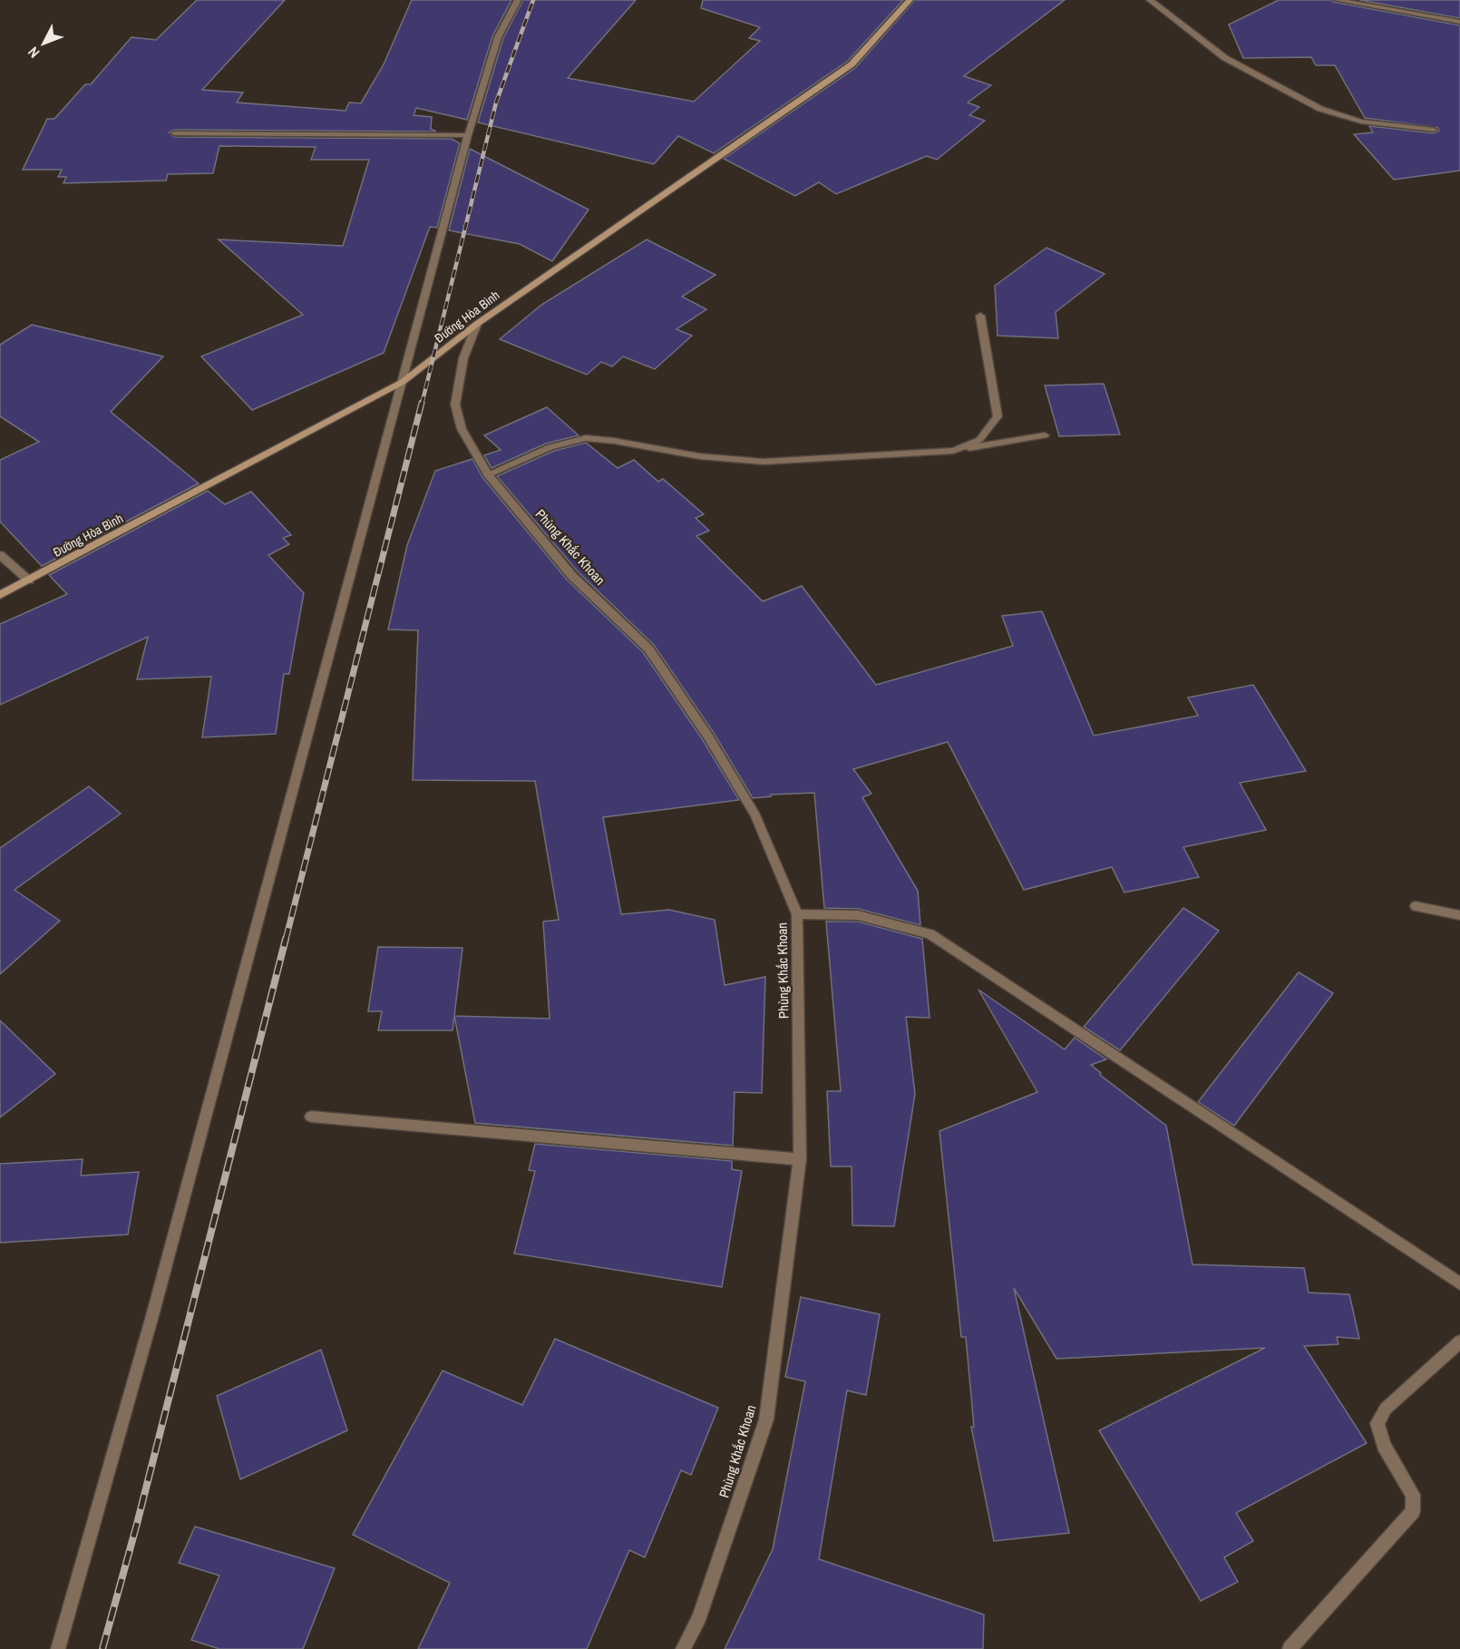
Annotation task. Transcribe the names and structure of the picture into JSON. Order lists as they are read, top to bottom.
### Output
{
  "streets": {
    "street": ["Đường Hòa Bình", "Phùng Khắc Khoan"]
  },
  "crossings": [
    ["Đường Hòa Bình", "Phùng Khắc Khoan"]
  ],
  "north": "bottom left"
}
